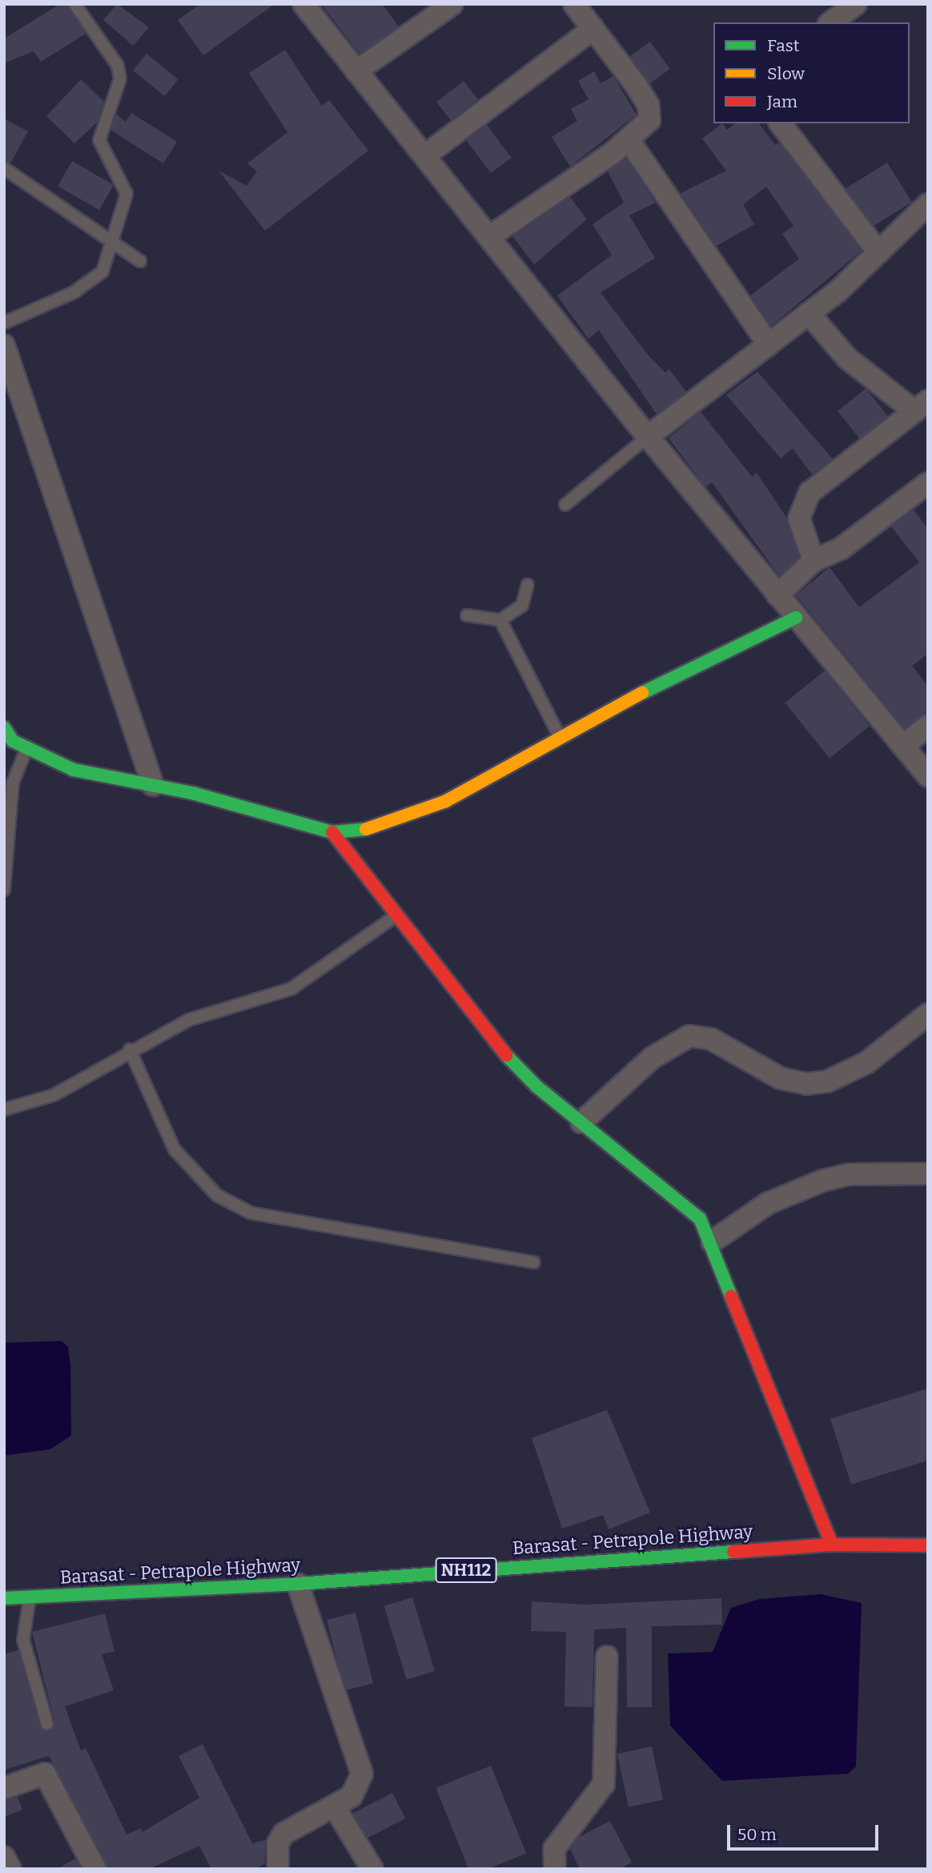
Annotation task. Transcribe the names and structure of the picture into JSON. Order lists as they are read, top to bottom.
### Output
{
  "streets": {
    "main road": ["Barasat - Petrapole Highway", "NH112"]
  },
  "legend": ["Fast", "Slow", "Jam"],
  "scale_bar": "50 m"
}
